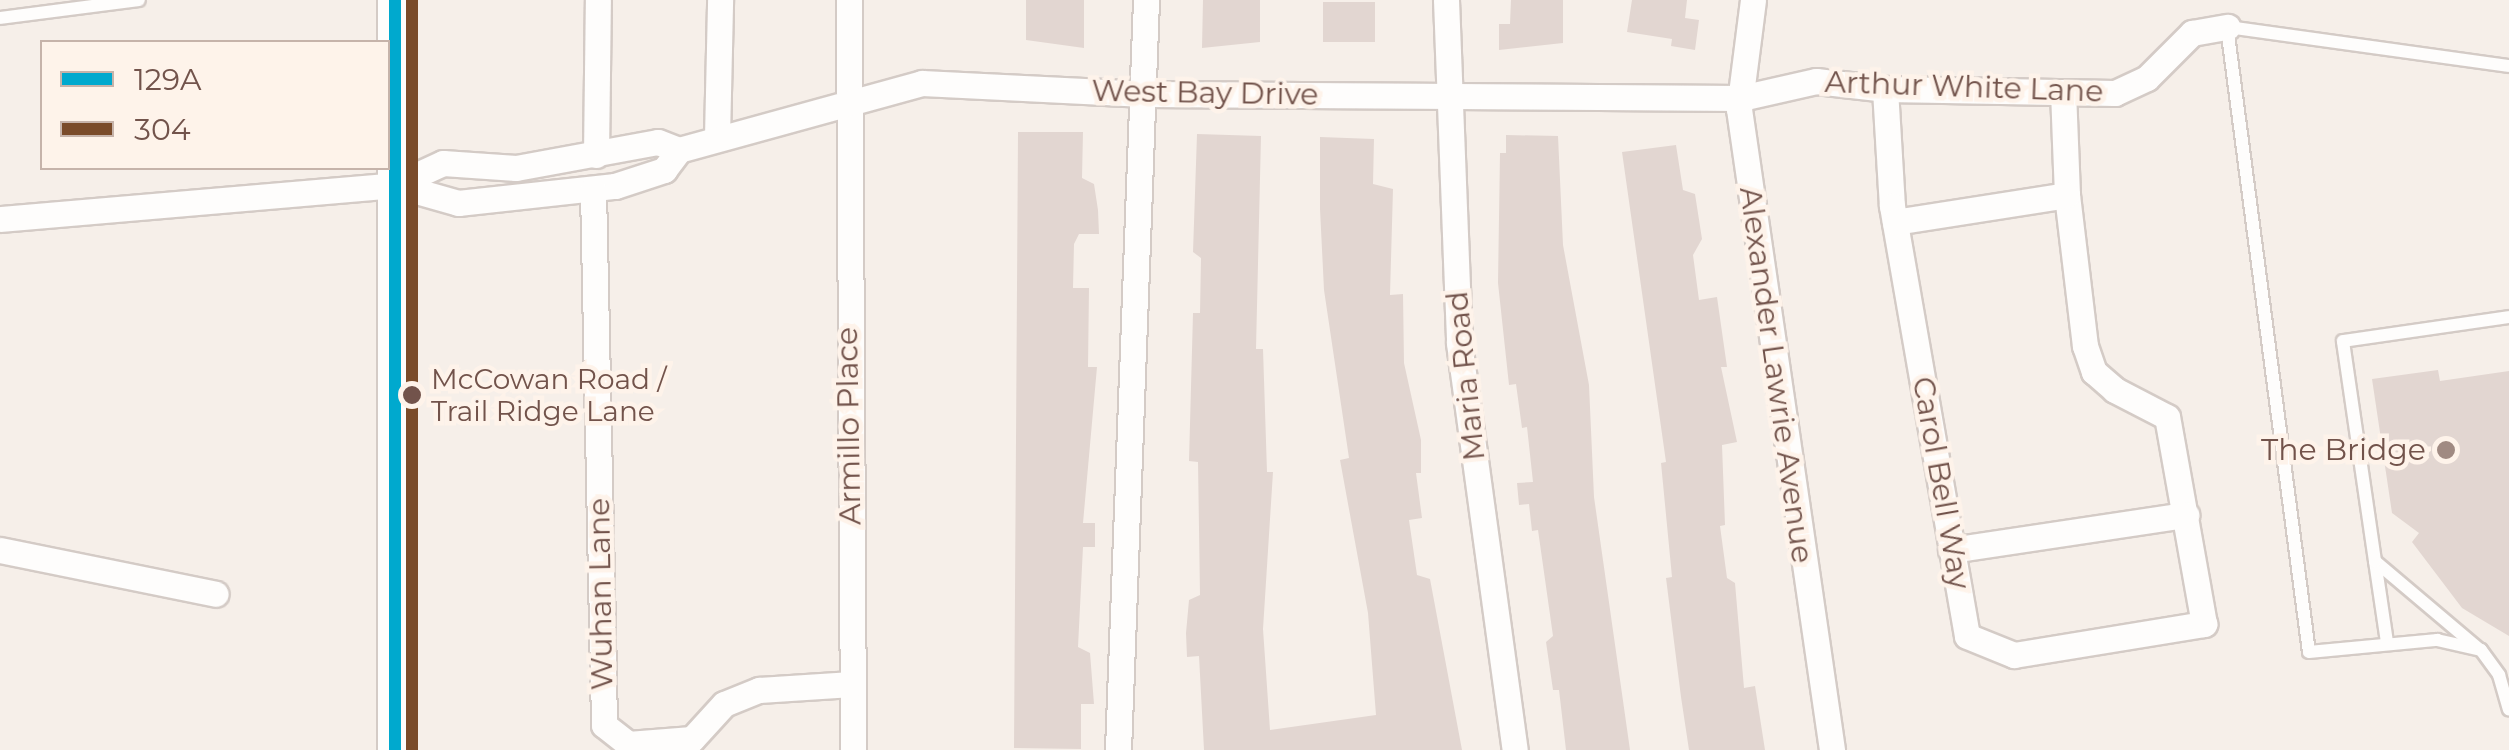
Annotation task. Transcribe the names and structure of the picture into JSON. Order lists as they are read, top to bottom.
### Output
{
  "streets": {
    "street": [
      "Arthur White Lane",
      "West Bay Drive",
      "Alexander Lawrie Avenue",
      "Maria Road",
      "Armillo Place",
      "Carol Bell Way",
      "Wuhan Lane"
    ]
  },
  "crossings": [
    ["Arthur White Lane", "West Bay Drive"],
    ["Arthur White Lane", "Alexander Lawrie Avenue"],
    ["Arthur White Lane", "Carol Bell Way"],
    ["West Bay Drive", "Alexander Lawrie Avenue"],
    ["West Bay Drive", "Maria Road"],
    ["West Bay Drive", "Armillo Place"],
    ["West Bay Drive", "Wuhan Lane"],
    ["Armillo Place", "Wuhan Lane"]
  ],
  "places": ["McCowan Road / Trail Ridge Lane", "The Bridge"],
  "lines": ["transit line 129A", "transit line 304"],
  "legend": ["129A", "304"]
}
